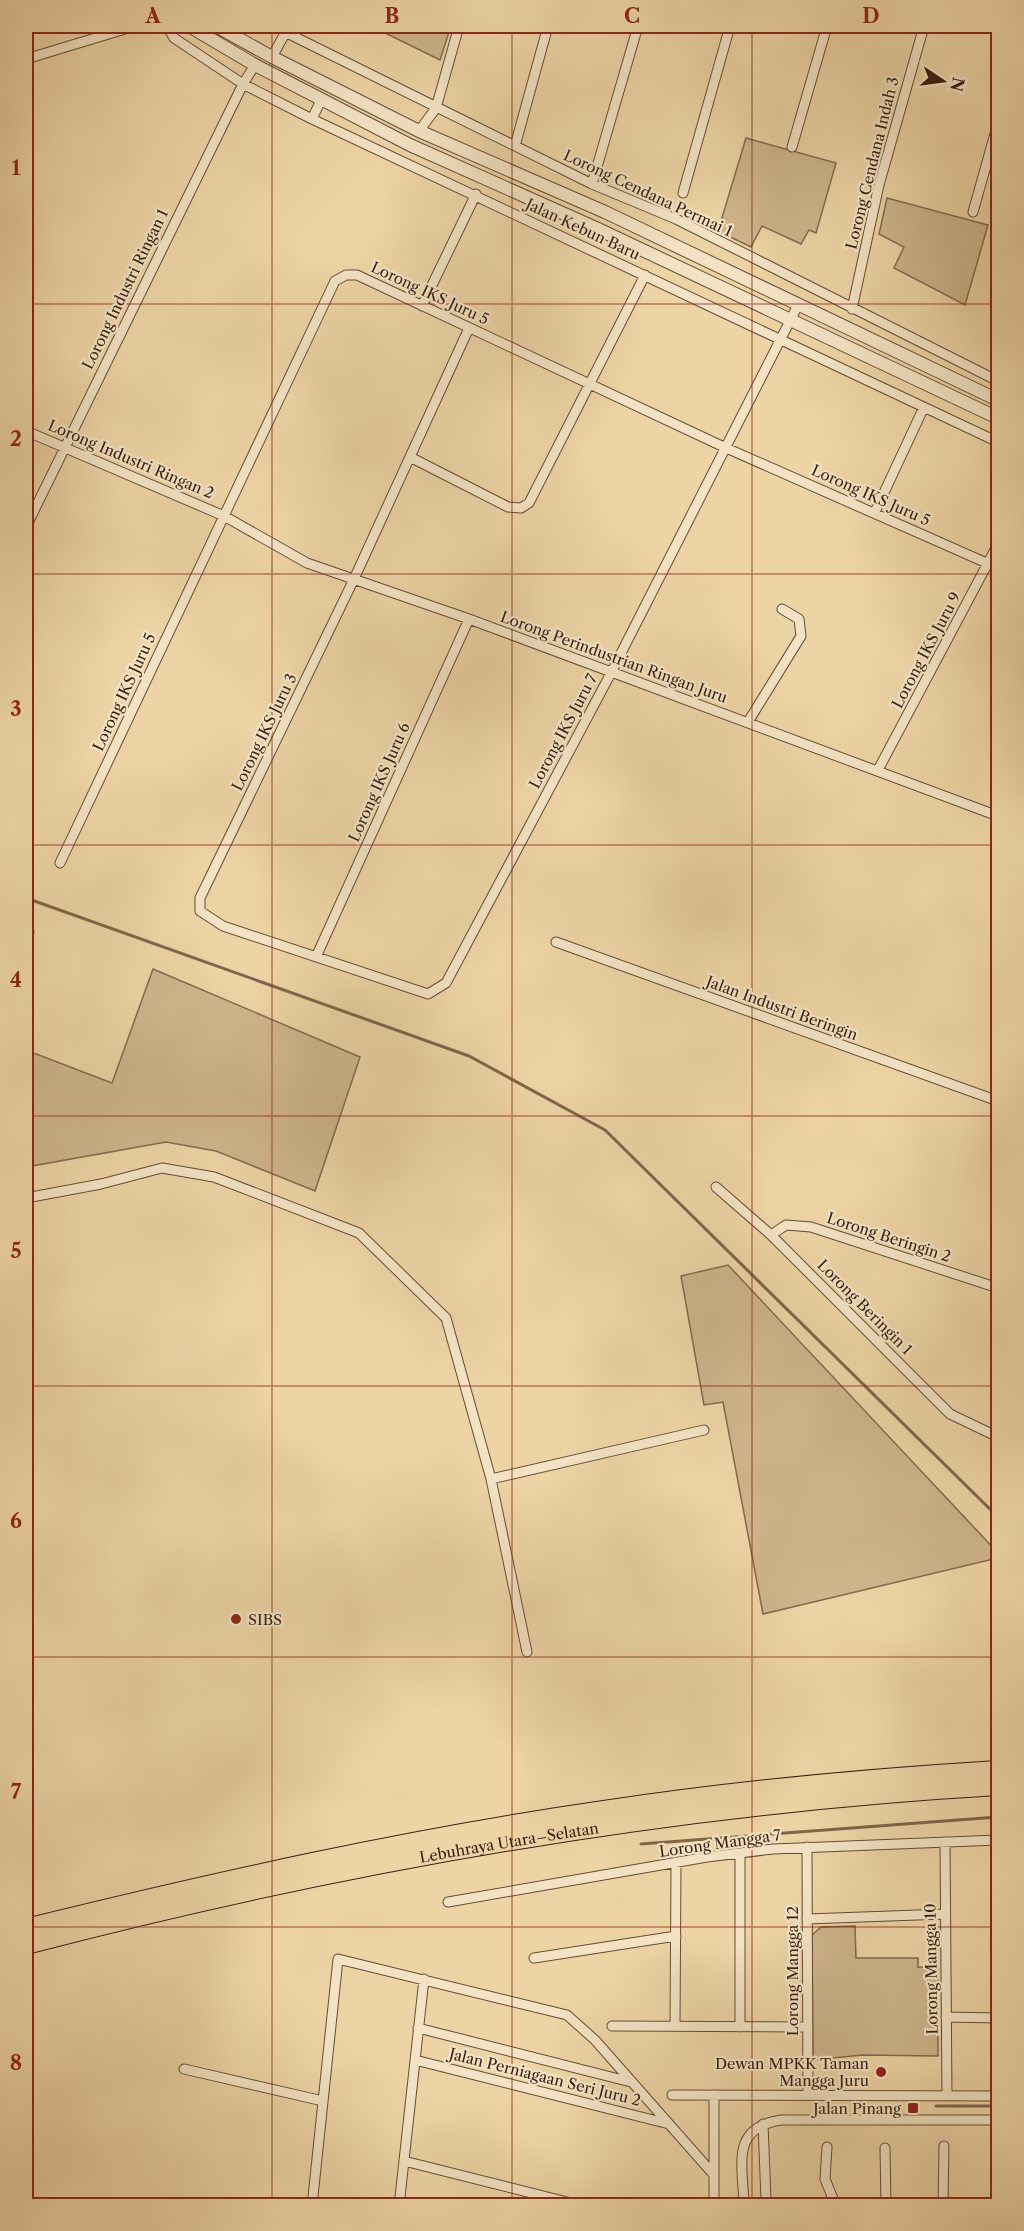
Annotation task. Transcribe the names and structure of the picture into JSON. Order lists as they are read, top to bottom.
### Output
{
  "streets": {
    "highway": ["Lebuhraya Utara–Selatan"],
    "street": [
      "Lorong Cendana Indah 3",
      "Lorong Cendana Permai 1",
      "Jalan Kebun Baru",
      "Lorong Industri Ringan 1",
      "Lorong IKS Juru 5",
      "Lorong Industri Ringan 2",
      "Lorong IKS Juru 9",
      "Lorong Perindustrian Ringan Juru",
      "Lorong IKS Juru 7",
      "Lorong IKS Juru 3",
      "Lorong IKS Juru 6",
      "Jalan Industri Beringin",
      "Lorong Beringin 2",
      "Lorong Beringin 1",
      "Lorong Mangga 7",
      "Lorong Mangga 10",
      "Lorong Mangga 12",
      "Jalan Perniagaan Seri Juru 2"
    ]
  },
  "crossings": [
    ["Lorong Cendana Indah 3", "Lorong Cendana Permai 1"],
    ["Jalan Kebun Baru", "Lorong Industri Ringan 1"],
    ["Jalan Kebun Baru", "Lorong IKS Juru 7"],
    ["Lorong Industri Ringan 1", "Lorong Industri Ringan 2"],
    ["Lorong IKS Juru 5", "Lorong Industri Ringan 2"],
    ["Lorong IKS Juru 5", "Lorong IKS Juru 9"],
    ["Lorong IKS Juru 5", "Lorong Perindustrian Ringan Juru"],
    ["Lorong IKS Juru 5", "Lorong IKS Juru 7"],
    ["Lorong IKS Juru 5", "Lorong IKS Juru 3"],
    ["Lorong Industri Ringan 2", "Lorong Perindustrian Ringan Juru"],
    ["Lorong IKS Juru 9", "Lorong Perindustrian Ringan Juru"],
    ["Lorong Perindustrian Ringan Juru", "Lorong IKS Juru 7"],
    ["Lorong Perindustrian Ringan Juru", "Lorong IKS Juru 3"],
    ["Lorong Perindustrian Ringan Juru", "Lorong IKS Juru 6"],
    ["Lorong IKS Juru 7", "Lorong IKS Juru 3"],
    ["Lorong IKS Juru 7", "Lorong IKS Juru 6"],
    ["Lorong IKS Juru 3", "Lorong IKS Juru 6"],
    ["Lorong Beringin 2", "Lorong Beringin 1"],
    ["Lorong Mangga 7", "Lorong Mangga 10"],
    ["Lorong Mangga 7", "Lorong Mangga 12"]
  ],
  "places": {
    "other": ["SIBS", "Dewan MPKK Taman Mangga Juru"],
    "transit": ["Jalan Pinang"]
  },
  "north": "right",
  "grid": {
    "columns": [
      "A",
      "B",
      "C",
      "D"
    ],
    "rows": [
      "1",
      "2",
      "3",
      "4",
      "5",
      "6",
      "7",
      "8"
    ]
  }
}
